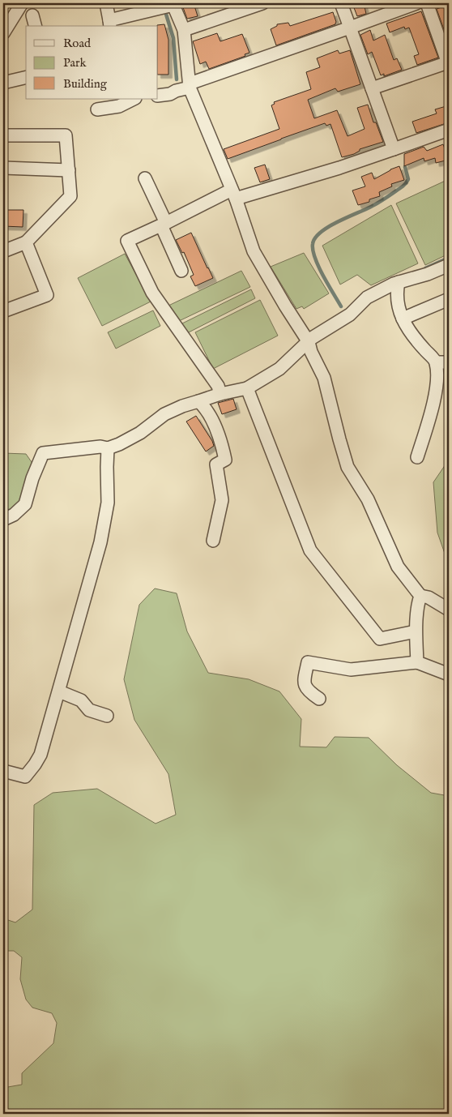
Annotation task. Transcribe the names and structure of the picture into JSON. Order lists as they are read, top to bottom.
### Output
{
  "legend": ["Road", "Park", "Building"]
}
